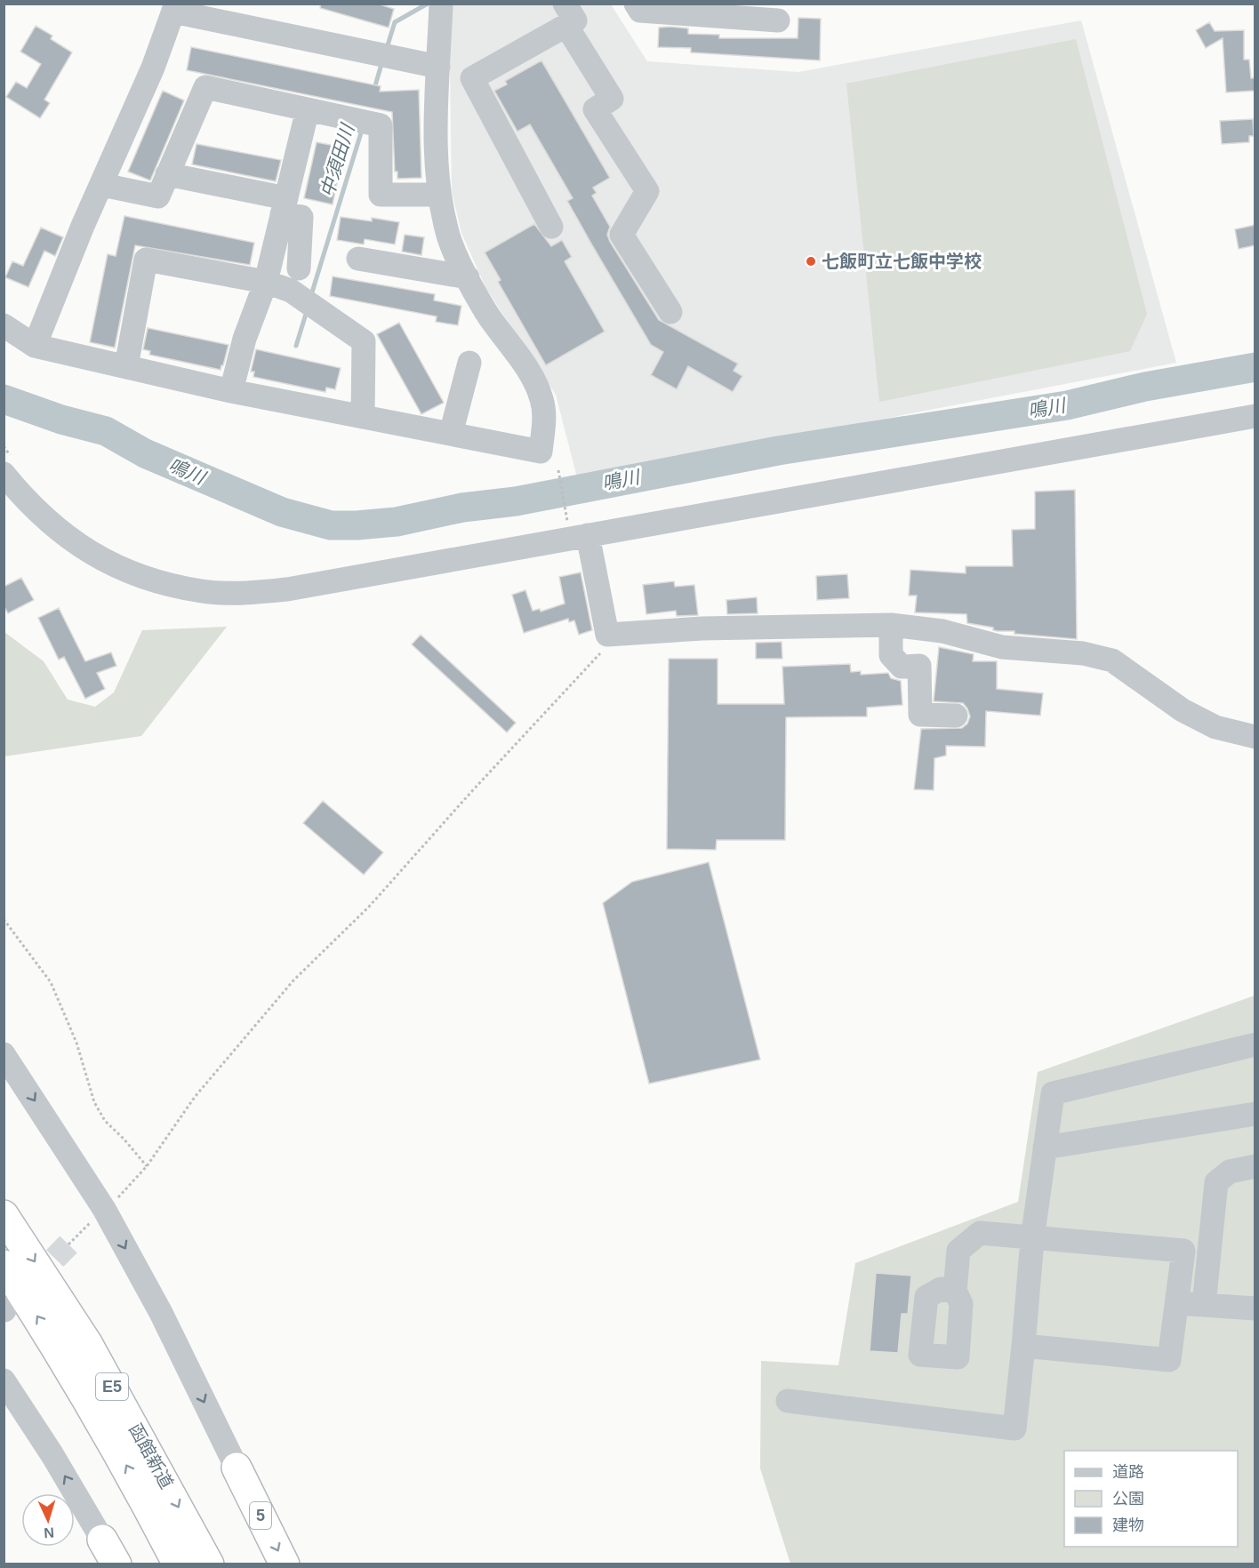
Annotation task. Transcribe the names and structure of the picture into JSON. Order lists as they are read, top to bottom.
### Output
{
  "streets": {
    "highway": ["E5", "函館新道", "5"]
  },
  "water": ["中須田川", "鳴川"],
  "places": ["七飯町立七飯中学校"],
  "legend": ["道路", "公園", "建物"],
  "north": "bottom"
}
